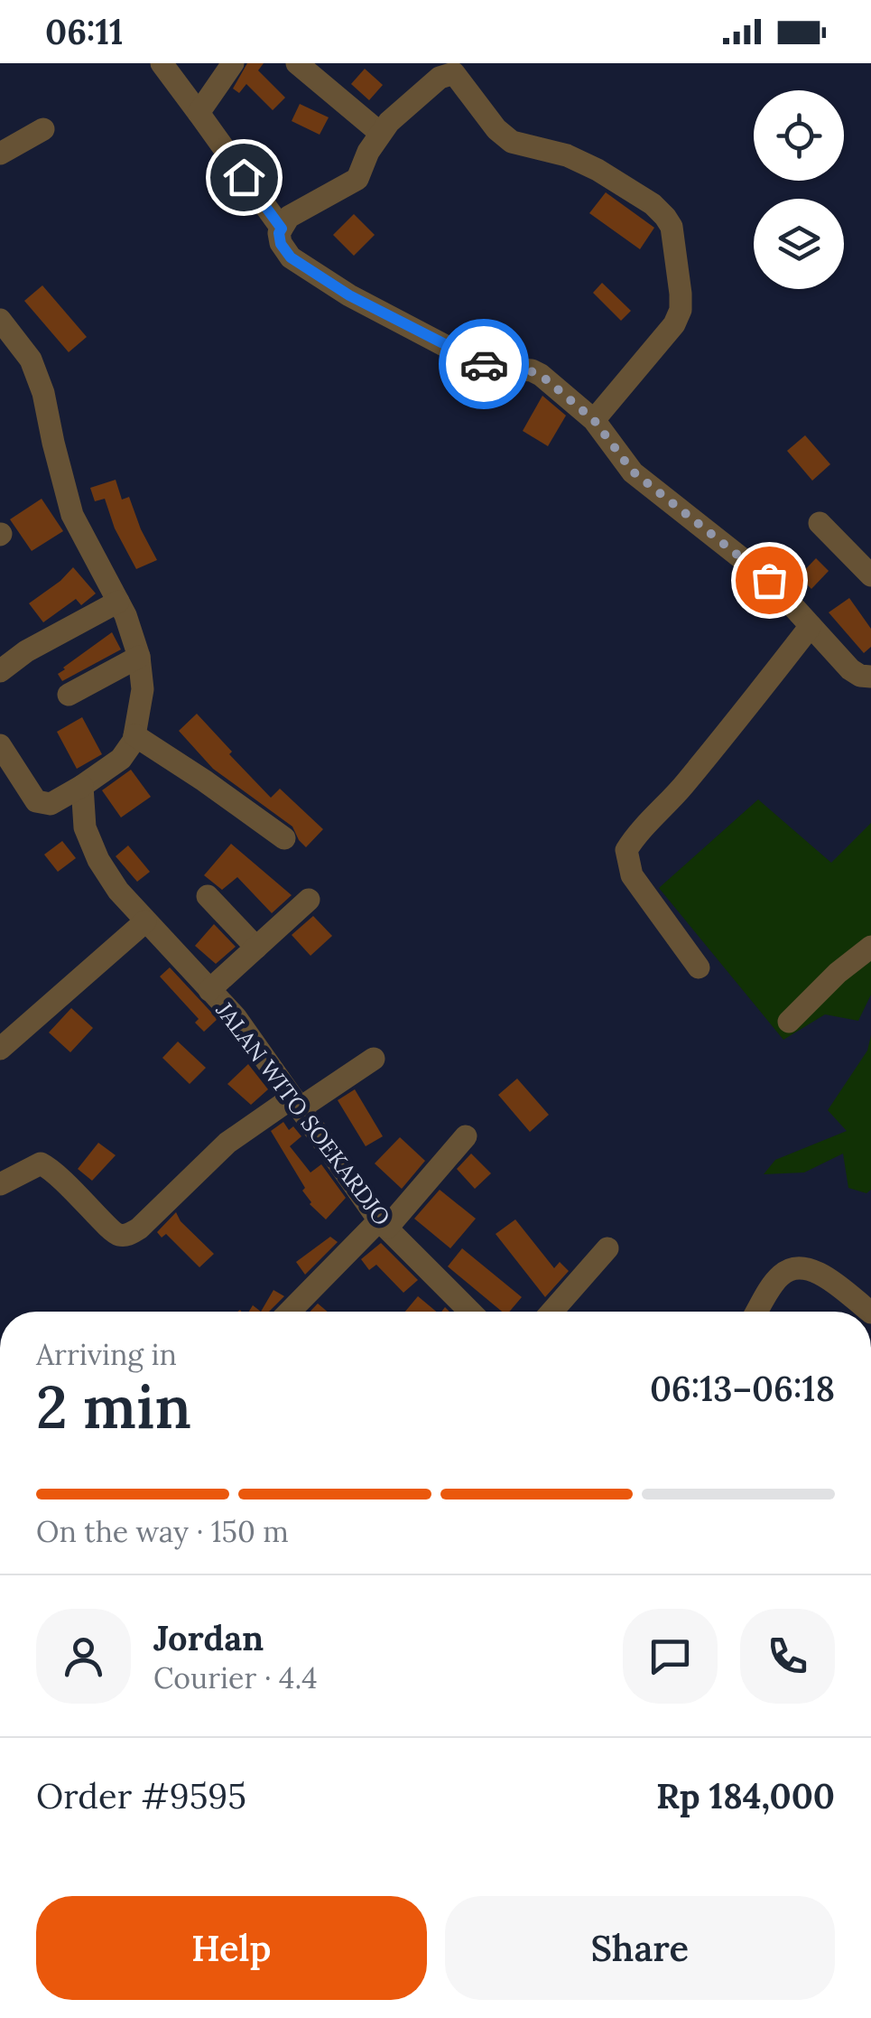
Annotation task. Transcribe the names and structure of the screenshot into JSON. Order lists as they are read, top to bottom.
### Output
{
  "streets": {
    "street": ["JALAN WITO SOEKARDJO"]
  },
  "page": {
    "status": "06:11",
    "heading": ["2 min", "Arriving in", "06:13–06:18"],
    "panel": [
      "Jordan",
      "Courier · 4.4",
      "Order #9595",
      "Rp 184,000"
    ],
    "bar": "On the way · 150 m",
    "buttons": ["Help", "Share"]
  }
}
